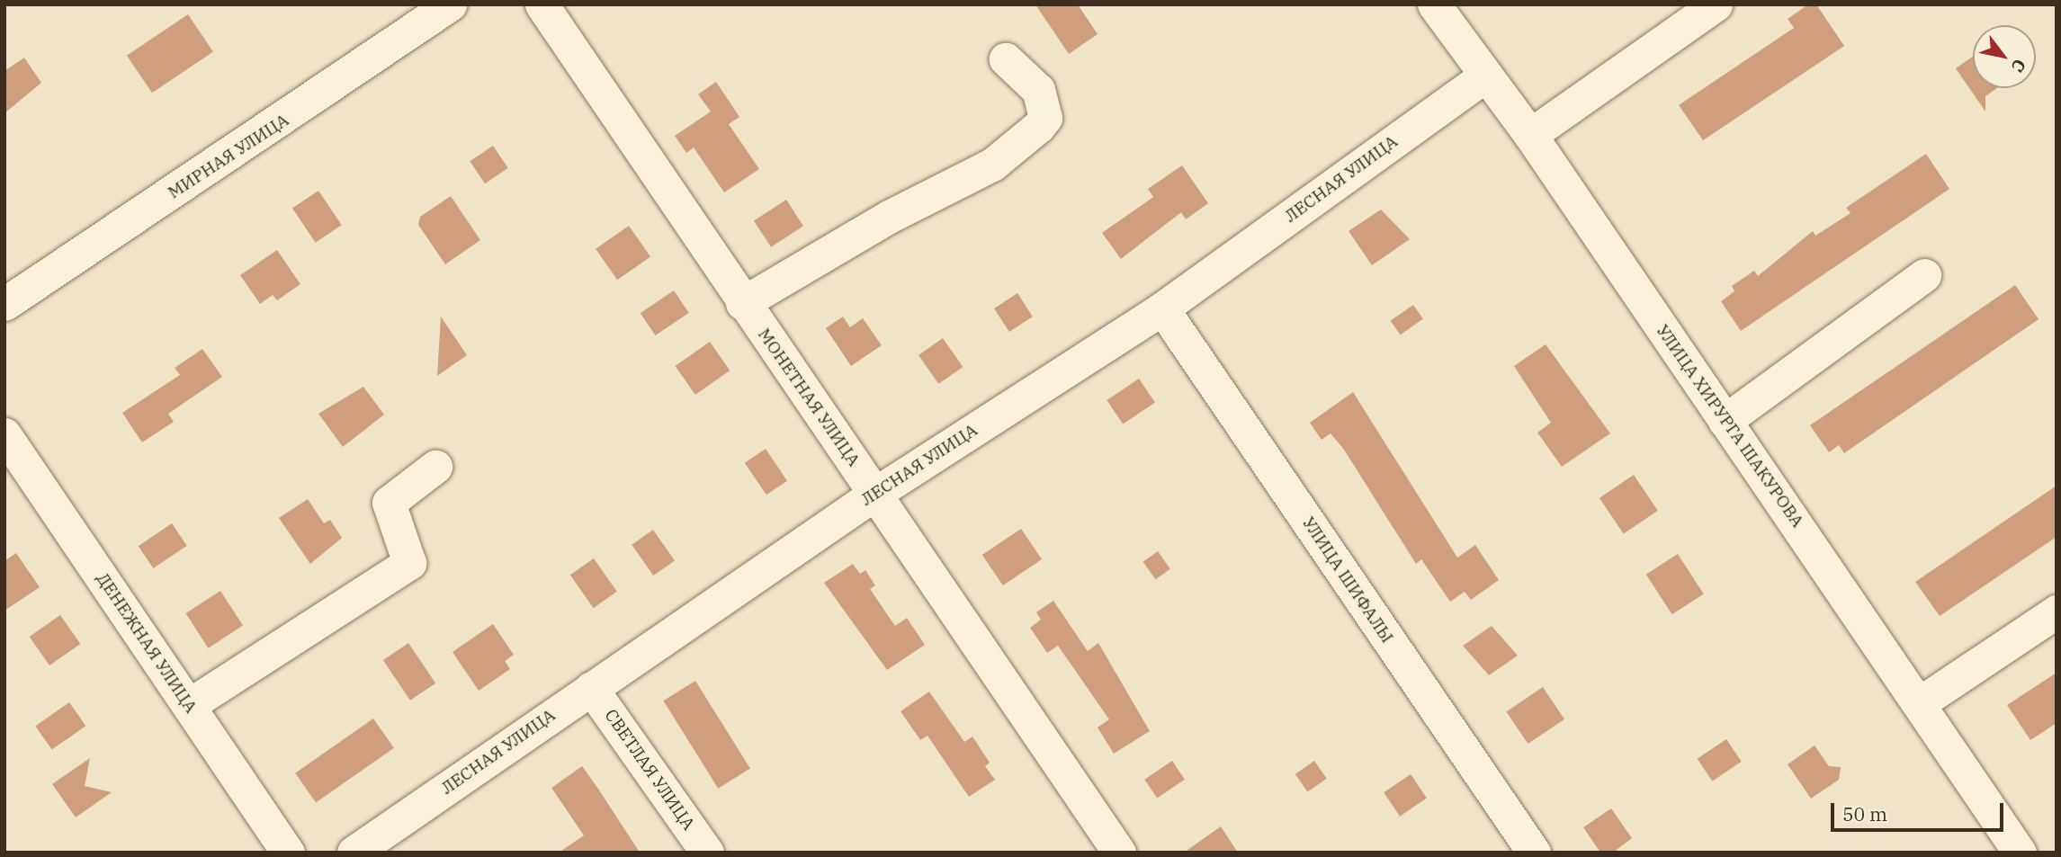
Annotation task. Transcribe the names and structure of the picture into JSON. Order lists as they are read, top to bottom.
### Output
{
  "streets": {
    "street": [
      "МИРНАЯ УЛИЦА",
      "ЛЕСНАЯ УЛИЦА",
      "МОНЕТНАЯ УЛИЦА",
      "УЛИЦА ХИРУРГА ШАКУРОВА",
      "УЛИЦА ШИФАЛЫ",
      "ДЕНЕЖНАЯ УЛИЦА",
      "СВЕТЛАЯ УЛИЦА"
    ]
  },
  "crossings": [
    ["ЛЕСНАЯ УЛИЦА", "МОНЕТНАЯ УЛИЦА"],
    ["ЛЕСНАЯ УЛИЦА", "УЛИЦА ХИРУРГА ШАКУРОВА"],
    ["ЛЕСНАЯ УЛИЦА", "УЛИЦА ШИФАЛЫ"],
    ["ЛЕСНАЯ УЛИЦА", "СВЕТЛАЯ УЛИЦА"]
  ],
  "scale_bar": "50 m",
  "north": "bottom right"
}
